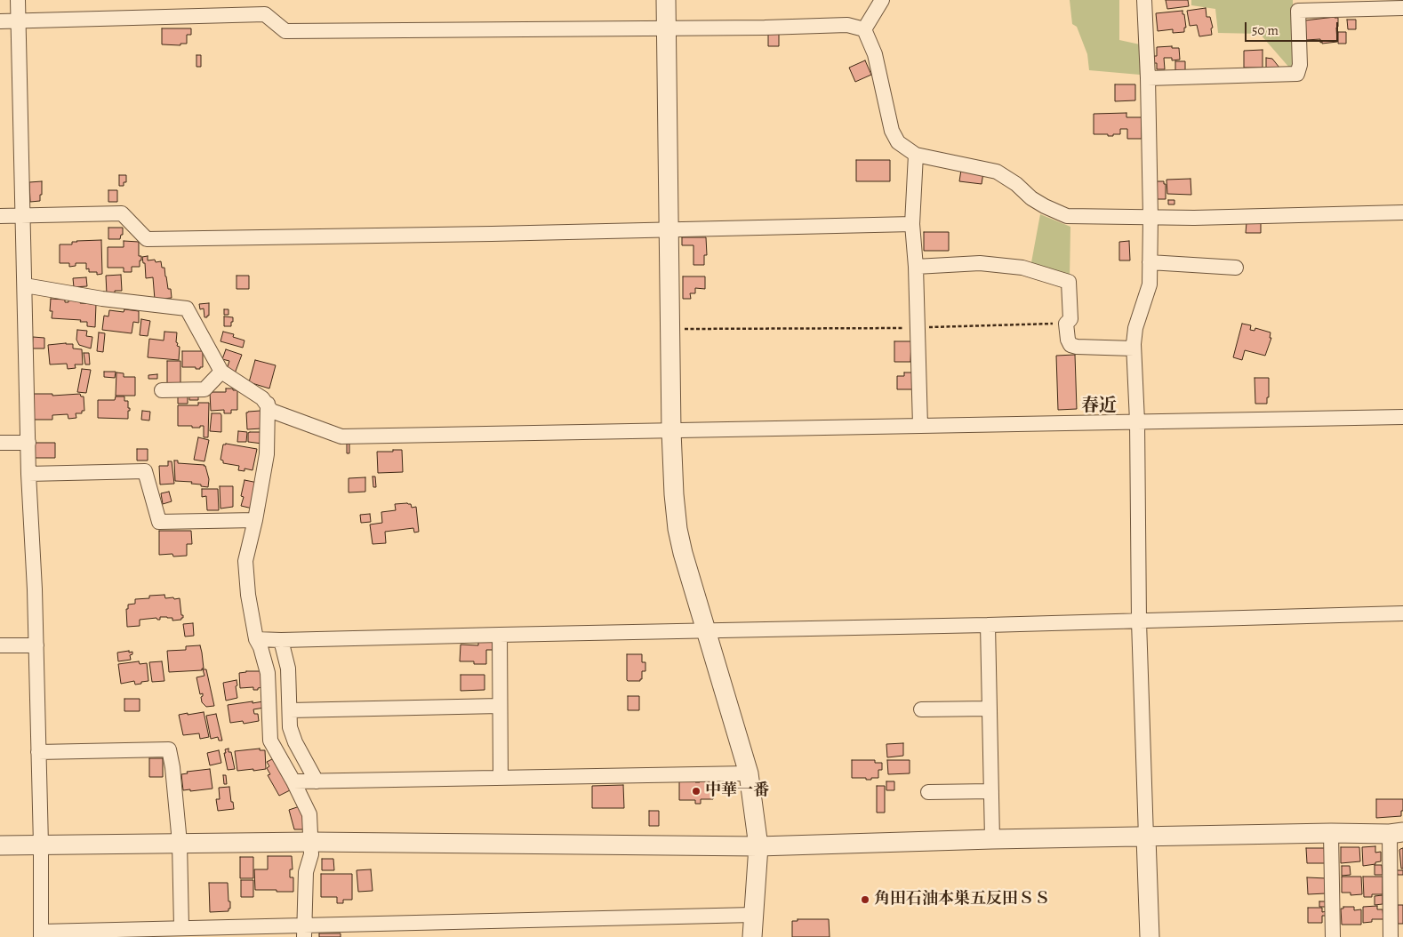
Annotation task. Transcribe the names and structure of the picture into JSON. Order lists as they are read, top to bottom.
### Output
{
  "districts": ["春近"],
  "places": ["中華一番", "角田石油本巣五反田ＳＳ"],
  "scale_bar": "50 m"
}
